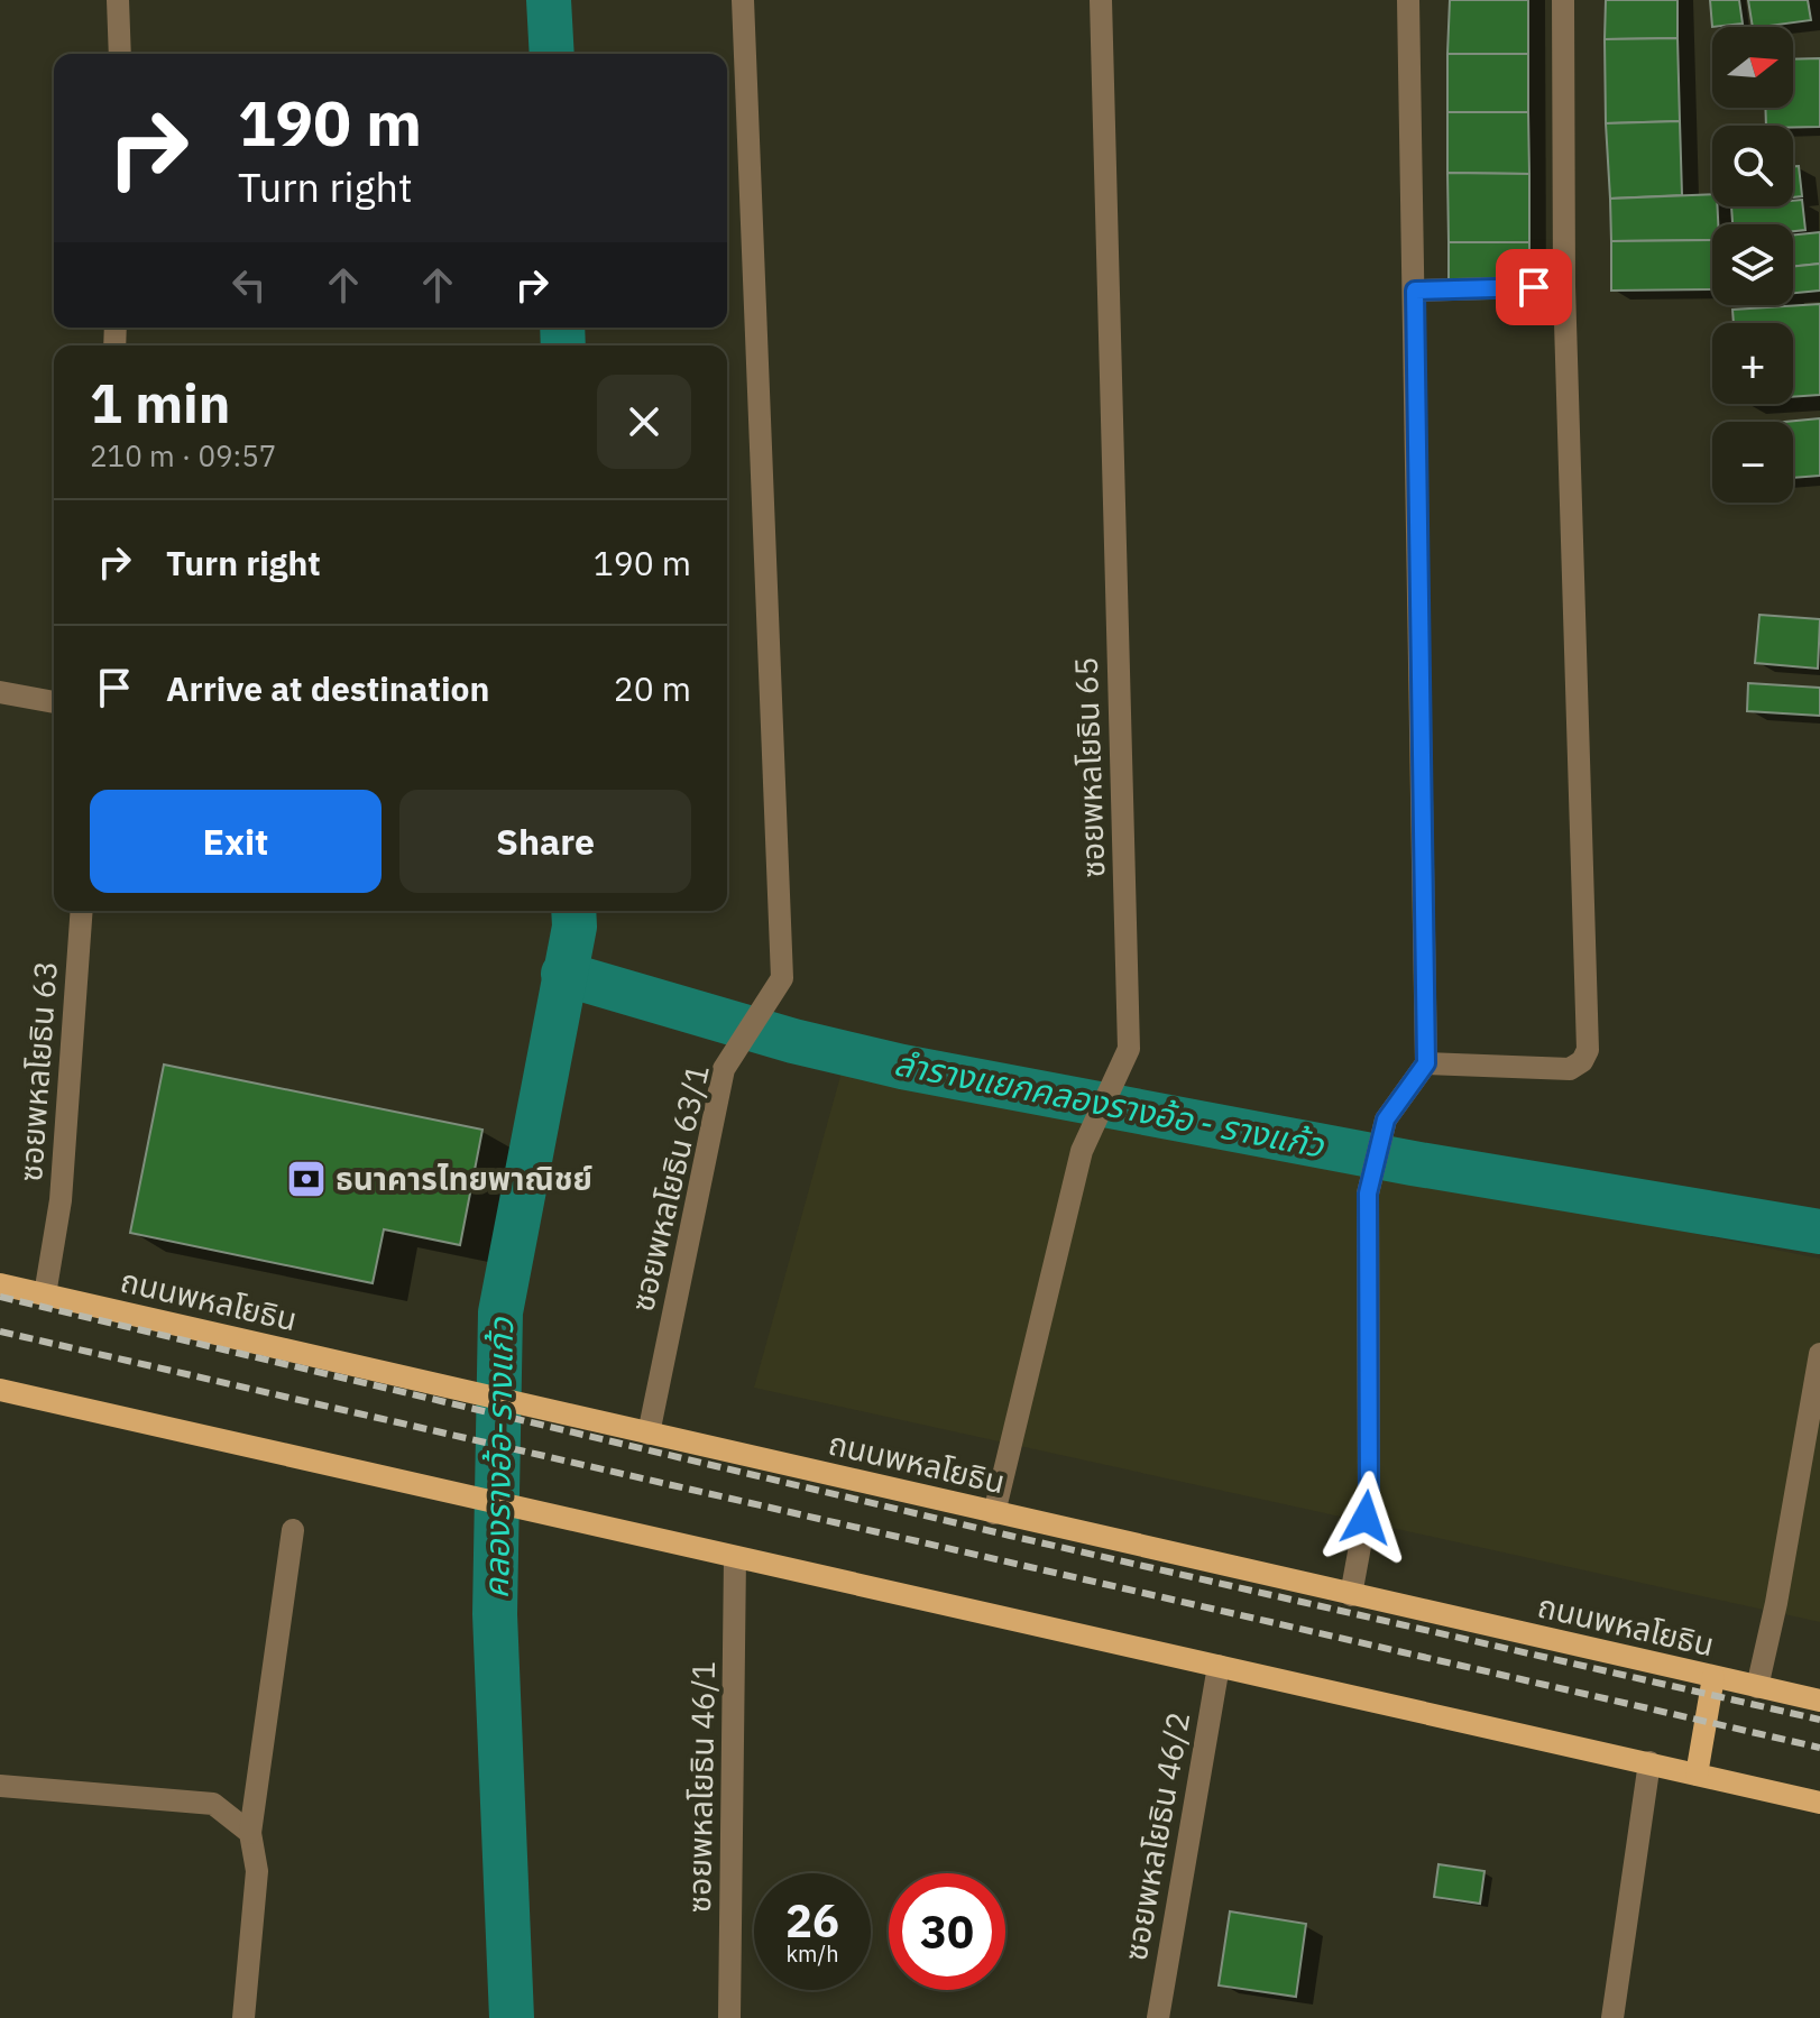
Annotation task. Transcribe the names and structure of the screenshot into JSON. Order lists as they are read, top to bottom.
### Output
{
  "streets": {
    "main road": ["ถนนพหลโยธิน"],
    "street": [
      "ซอยพหลโยธิน 65",
      "ซอยพหลโยธิน 63",
      "ซอยพหลโยธิน 63/1",
      "ซอยพหลโยธิน 46/1",
      "ซอยพหลโยธิน 46/2"
    ]
  },
  "crossings": [
    ["ซอยพหลโยธิน 65", "ถนนพหลโยธิน"],
    ["ซอยพหลโยธิน 63", "ถนนพหลโยธิน"],
    ["ซอยพหลโยธิน 63/1", "ถนนพหลโยธิน"]
  ],
  "water": ["ลำรางแยกคลองรางอ้อ - รางแก้ว", "คลองรางอ้อ-รางแก้ว"],
  "places": {
    "bank": ["ธนาคารไทยพาณิชย์"]
  },
  "north": "right",
  "page": {
    "map_buttons": ["+", "−"],
    "turn": ["190 m", "Turn right"],
    "heading": ["1 min", "210 m · 09:57"],
    "list": [
      {
        "name": "Turn right",
        "value": "190 m"
      },
      {
        "name": "Arrive at destination",
        "value": "20 m"
      }
    ],
    "buttons": ["Exit", "Share"],
    "speed": "26 km/h",
    "limit": "30"
  }
}
